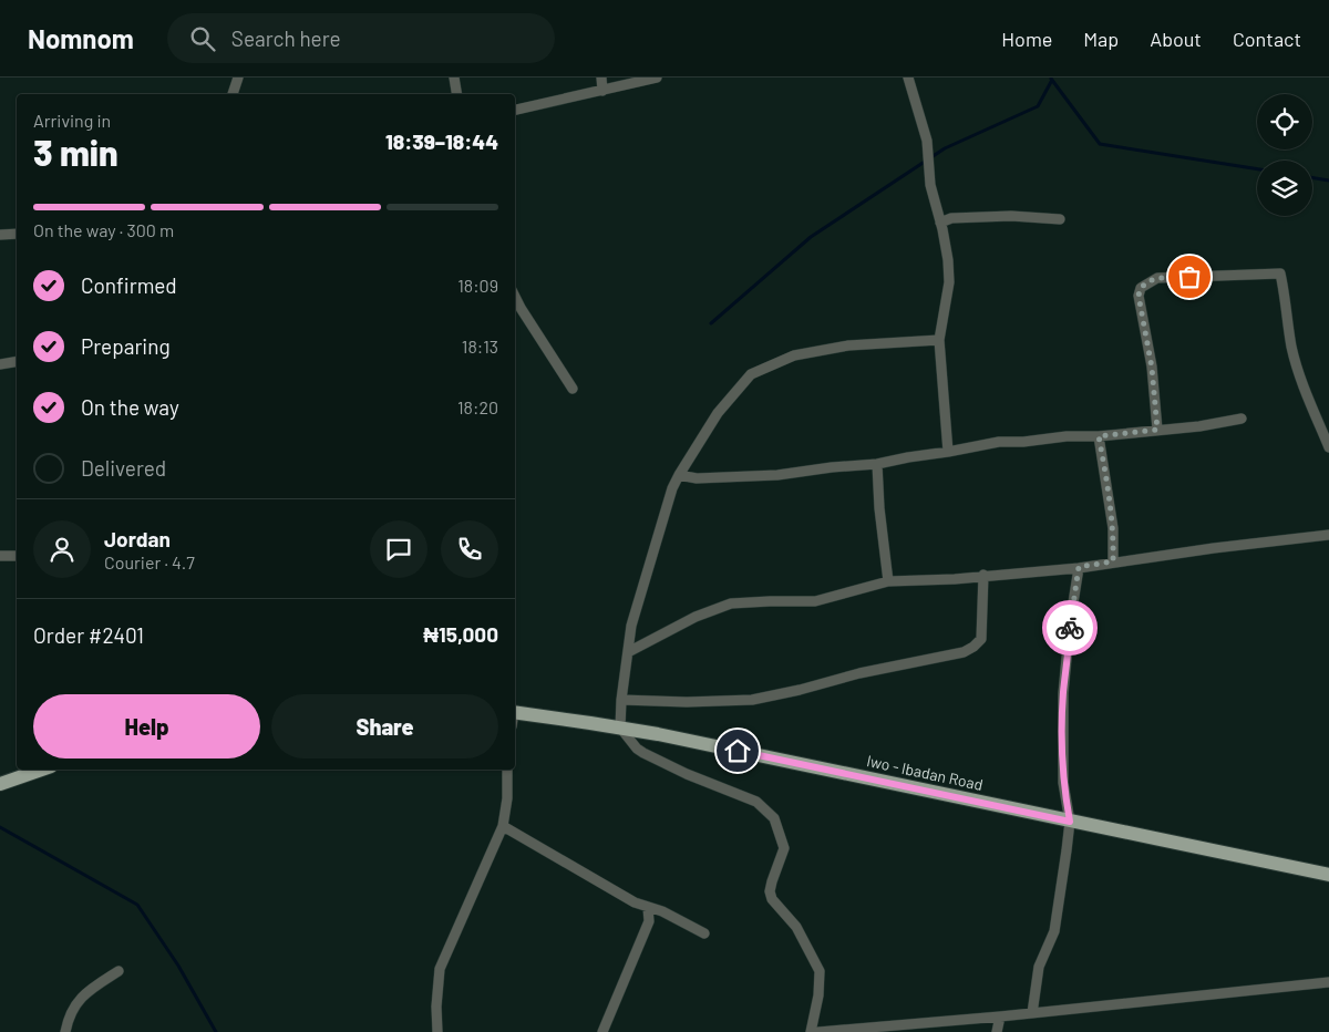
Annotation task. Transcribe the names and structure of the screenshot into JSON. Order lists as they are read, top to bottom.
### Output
{
  "streets": {
    "main road": ["Iwo - Ibadan Road"]
  },
  "page": {
    "header": "Nomnom",
    "search": "Search here",
    "nav": [
      "Home",
      "Map",
      "About",
      "Contact"
    ],
    "heading": ["3 min", "Arriving in", "18:39–18:44"],
    "panel": [
      "Jordan",
      "Courier · 4.7",
      "Order #2401",
      "₦15,000"
    ],
    "bar": "On the way · 300 m",
    "list": [
      ["Confirmed", "18:09"],
      ["Preparing", "18:13"],
      ["On the way", "18:20"],
      "Delivered"
    ],
    "buttons": ["Help", "Share"]
  }
}
